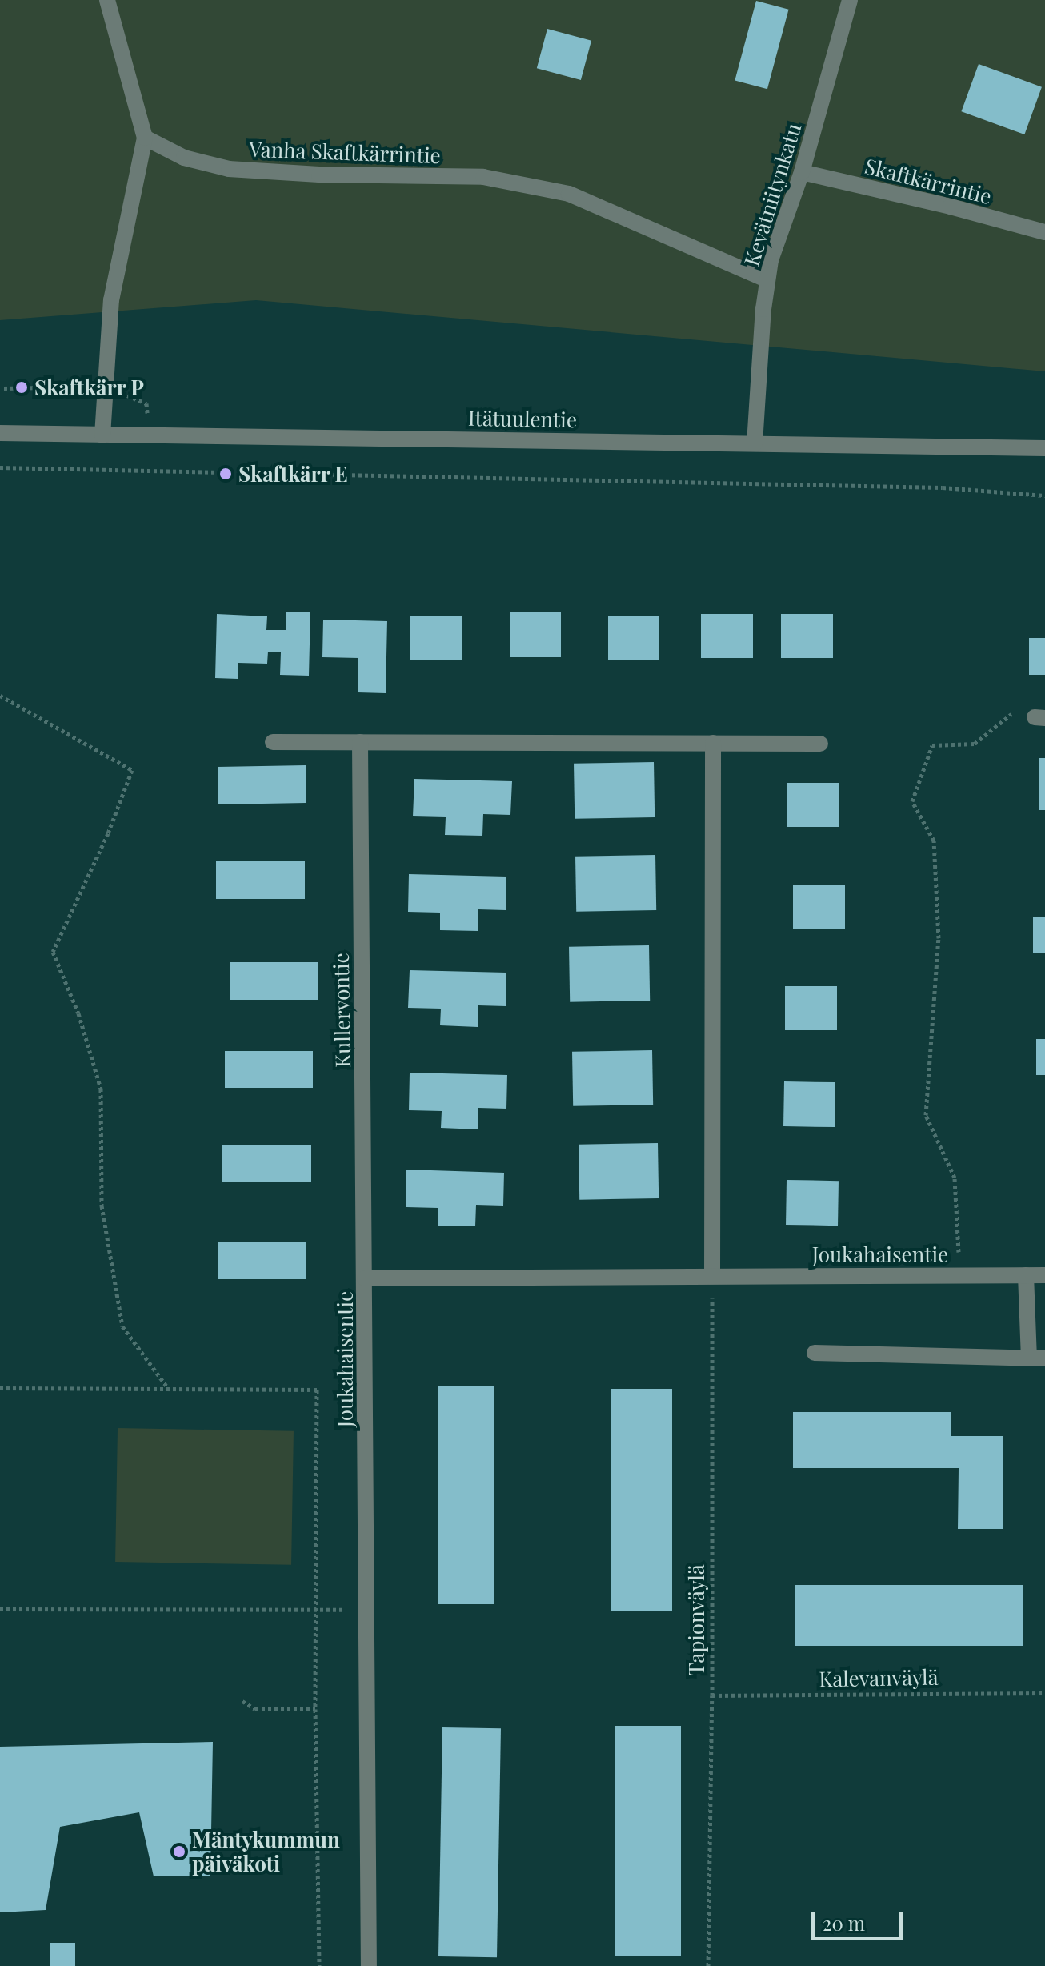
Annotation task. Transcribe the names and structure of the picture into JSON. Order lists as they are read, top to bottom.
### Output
{
  "streets": {
    "street": [
      "Vanha Skaftkärrintie",
      "Skaftkärrintie",
      "Kevätniitynkatu",
      "Itätuulentie",
      "Kullervontie",
      "Joukahaisentie"
    ],
    "path": ["Tapionväylä", "Kalevanväylä"]
  },
  "crossings": [
    ["Vanha Skaftkärrintie", "Kevätniitynkatu"],
    ["Skaftkärrintie", "Kevätniitynkatu"],
    ["Kevätniitynkatu", "Itätuulentie"],
    ["Kullervontie", "Joukahaisentie"],
    ["Joukahaisentie", "Tapionväylä"],
    ["Tapionväylä", "Kalevanväylä"]
  ],
  "places": ["Skaftkärr P", "Skaftkärr E", "Mäntykummun päiväkoti"],
  "scale_bar": "20 m"
}
